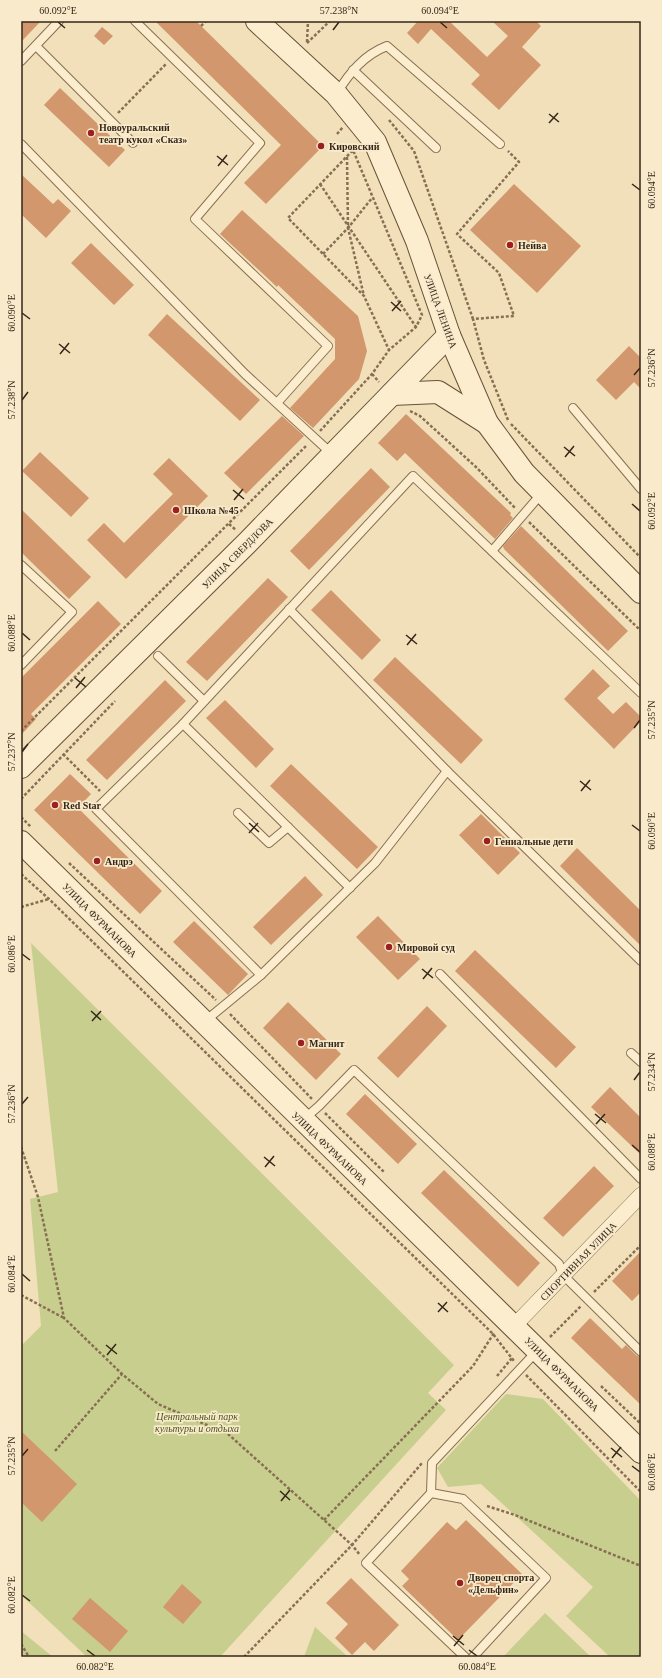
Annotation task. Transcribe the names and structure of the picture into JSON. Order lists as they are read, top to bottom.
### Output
{
  "streets": {
    "main road": ["УЛИЦА ЛЕНИНА", "УЛИЦА СВЕРДЛОВА", "УЛИЦА ФУРМАНОВА"],
    "street": ["СПОРТИВНАЯ УЛИЦА"]
  },
  "crossings": [
    ["УЛИЦА ЛЕНИНА", "УЛИЦА СВЕРДЛОВА"],
    ["УЛИЦА ФУРМАНОВА", "СПОРТИВНАЯ УЛИЦА"]
  ],
  "parks": ["Центральный парк культуры и отдыха"],
  "places": [
    "Новоуральский театр кукол «Сказ»",
    "Кировский",
    "Нейва",
    "Школа №45",
    "Red Star",
    "Гениальные дети",
    "Андрэ",
    "Мировой суд",
    "Магнит",
    "Дворец спорта «Дельфин»"
  ],
  "coordinates": [
    "60.092°E",
    "57.238°N",
    "60.094°E",
    "60.090°E",
    "57.236°N",
    "60.088°E",
    "57.235°N",
    "57.237°N",
    "60.086°E",
    "57.234°N",
    "60.084°E",
    "60.082°E"
  ]
}
